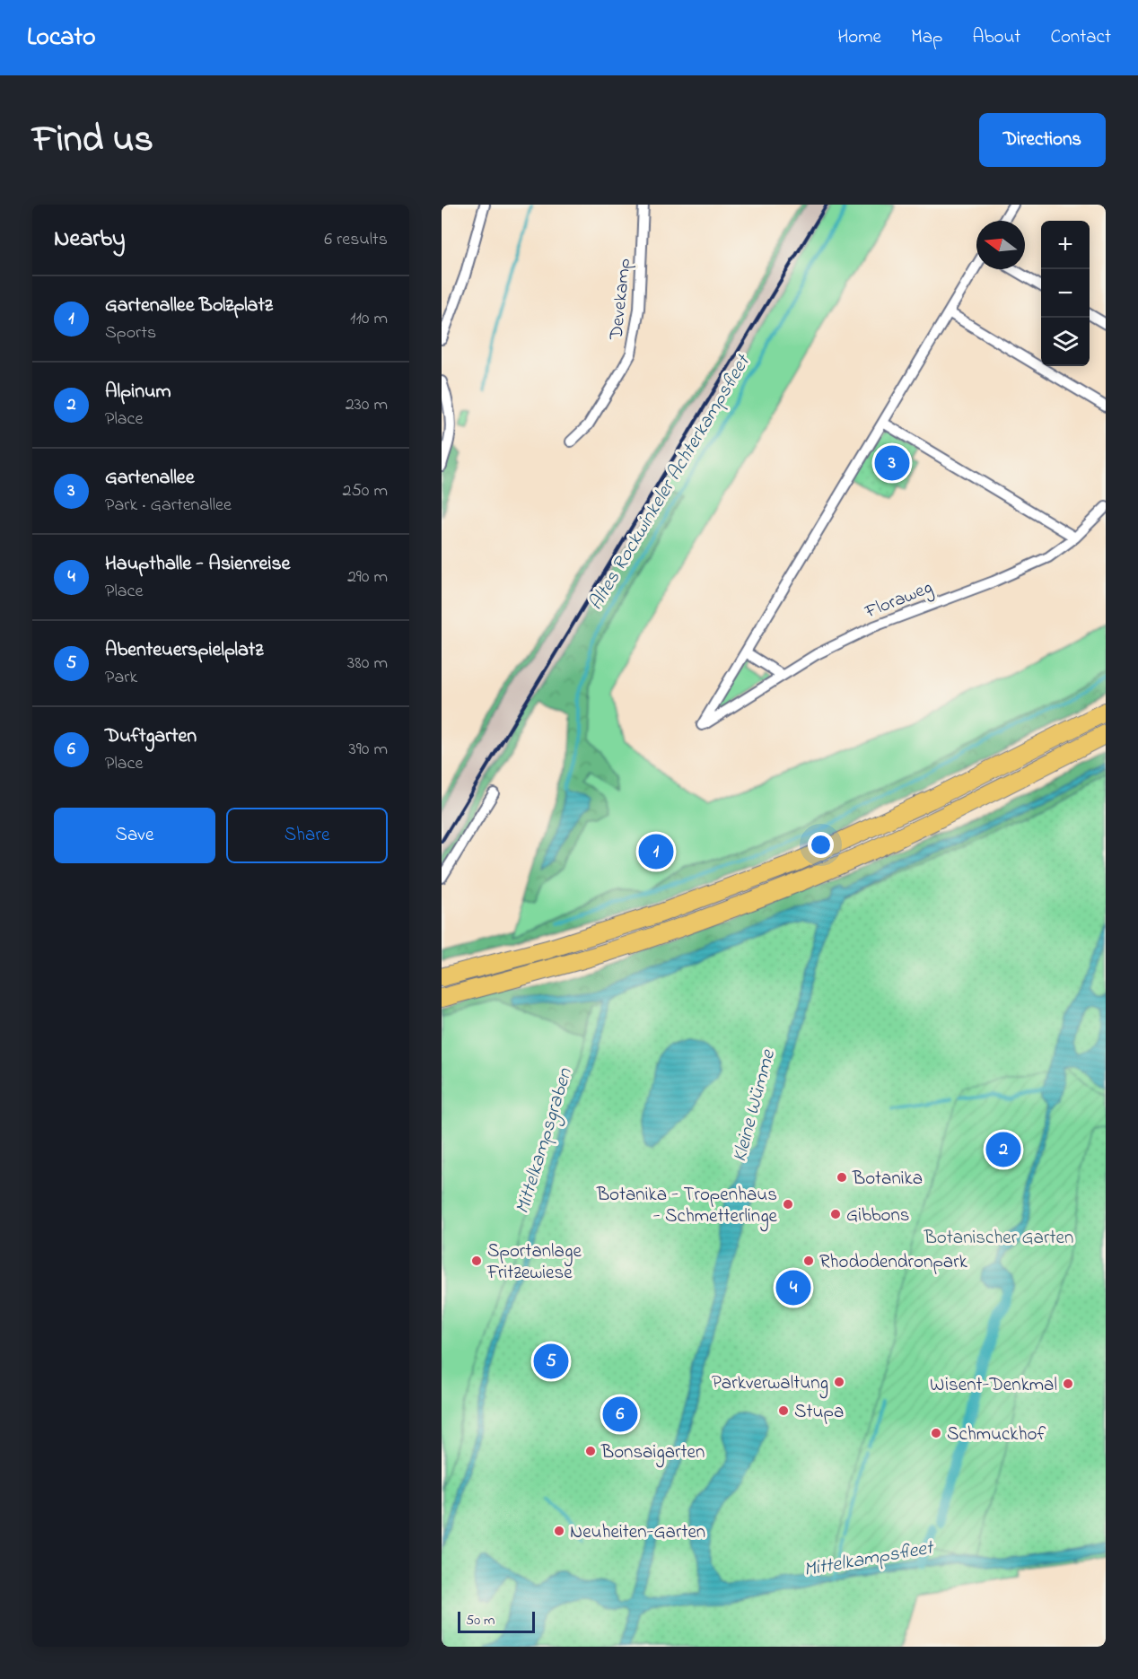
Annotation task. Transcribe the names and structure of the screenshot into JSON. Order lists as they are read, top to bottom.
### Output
{
  "streets": {
    "street": ["Devekamp", "Floraweg"]
  },
  "water": [
    "Altes Rockwinkeler Achterkampsfleet",
    "Kleine Wümme",
    "Mittelkampsgraben",
    "Mittelkampsfleet"
  ],
  "parks": ["Botanischer Garten"],
  "places": [
    "Botanika",
    "Botanika - Tropenhaus - Schmetterlinge",
    "Gibbons",
    "Sportanlage Fritzewiese",
    "Rhododendronpark",
    "Parkverwaltung",
    "Wisent-Denkmal",
    "Stupa",
    "Schmuckhof",
    "Bonsaigarten",
    "Neuheiten-Garten"
  ],
  "scale_bar": "50 m",
  "north": "left",
  "page": {
    "header": "Locato",
    "nav": [
      "Home",
      "Map",
      "About",
      "Contact"
    ],
    "title": "Find us",
    "buttons": [
      "Directions",
      ["Save", "Share"]
    ],
    "heading": ["Nearby", "6 results"],
    "map_buttons": ["+", "−"],
    "list": [
      {
        "mark": "1",
        "name": "Gartenallee Bolzplatz",
        "note": "Sports",
        "value": "110 m"
      },
      {
        "mark": "2",
        "name": "Alpinum",
        "note": "Place",
        "value": "230 m"
      },
      {
        "mark": "3",
        "name": "Gartenallee",
        "note": "Park · Gartenallee",
        "value": "250 m"
      },
      {
        "mark": "4",
        "name": "Haupthalle - Asienreise",
        "note": "Place",
        "value": "290 m"
      },
      {
        "mark": "5",
        "name": "Abenteuerspielplatz",
        "note": "Park",
        "value": "380 m"
      },
      {
        "mark": "6",
        "name": "Duftgarten",
        "note": "Place",
        "value": "390 m"
      }
    ],
    "pins": [
      "3",
      "1",
      "2",
      "4",
      "5",
      "6"
    ],
    "scale": "50 m"
  }
}
